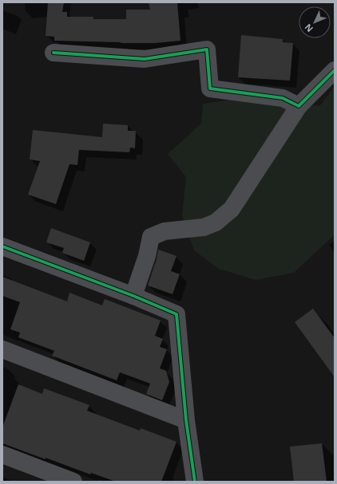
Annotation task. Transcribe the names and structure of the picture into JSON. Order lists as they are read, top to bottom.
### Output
{
  "north": "bottom left"
}
